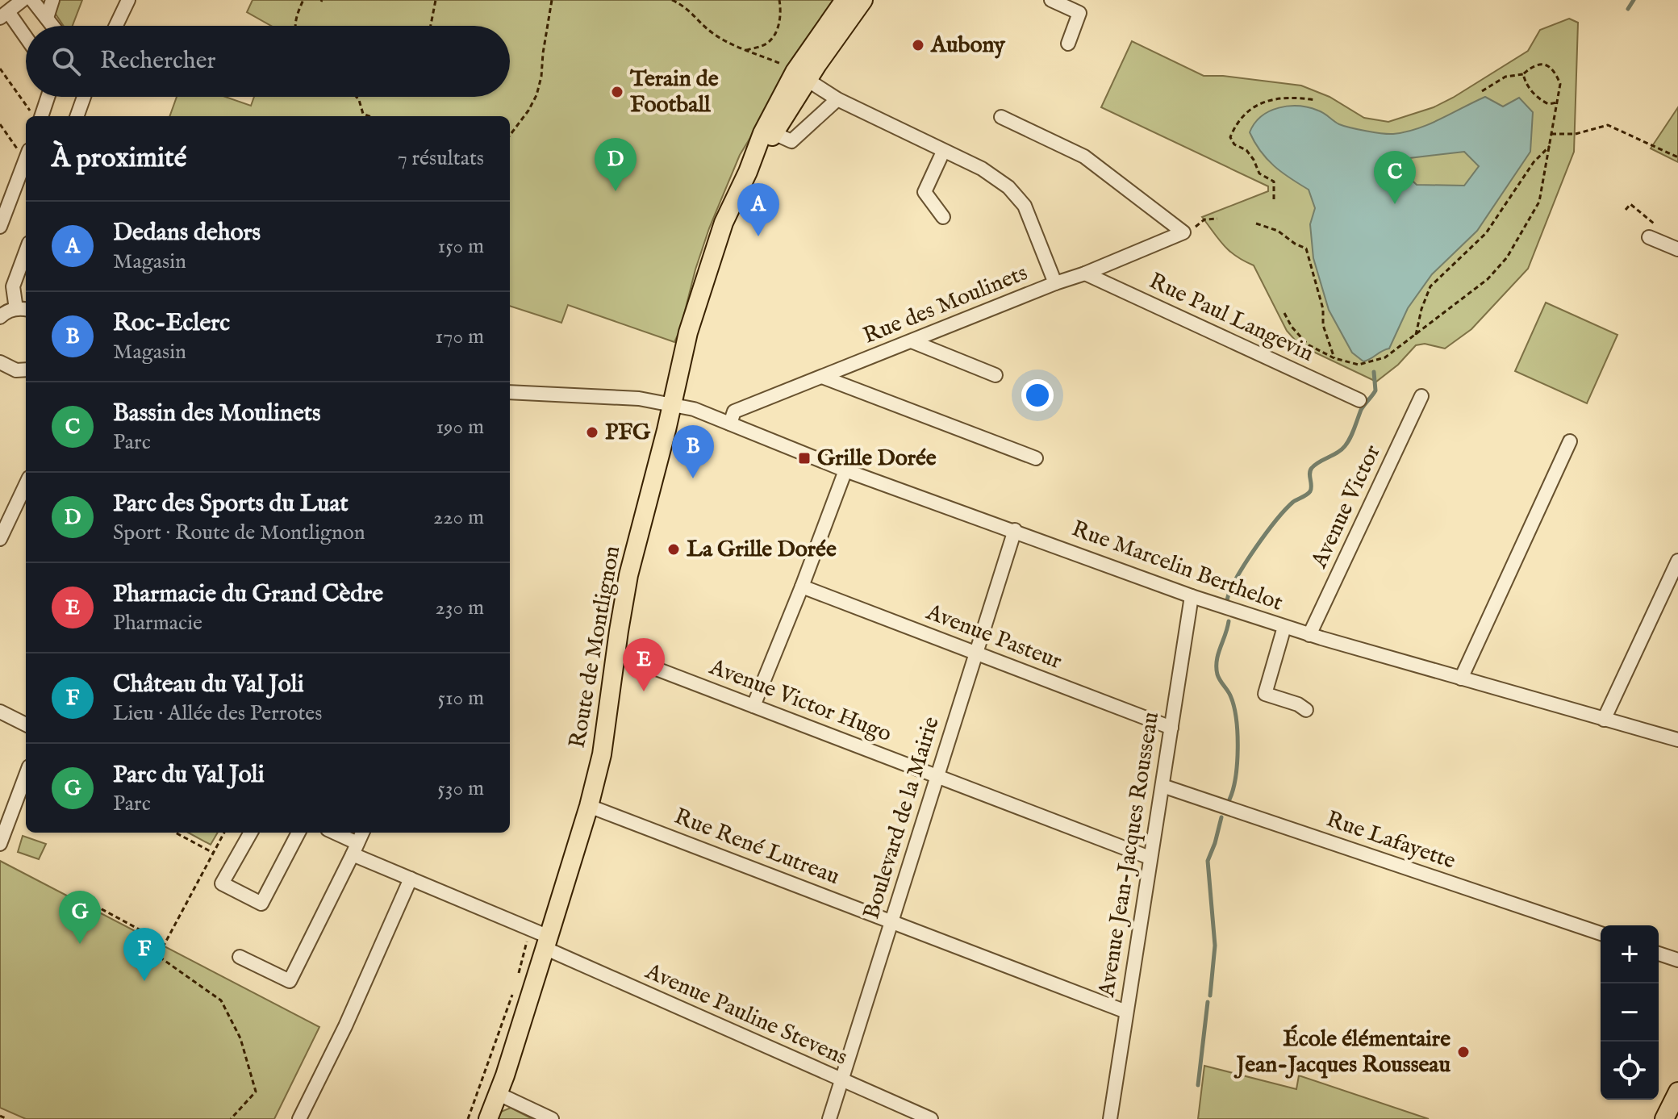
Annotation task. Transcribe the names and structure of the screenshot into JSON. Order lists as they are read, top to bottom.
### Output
{
  "streets": {
    "main road": ["Route de Montlignon"],
    "street": [
      "Rue des Moulinets",
      "Rue Paul Langevin",
      "Avenue Victor",
      "Rue Marcelin Berthelot",
      "Avenue Pasteur",
      "Avenue Victor Hugo",
      "Boulevard de la Mairie",
      "Rue Lafayette",
      "Rue René Lutreau",
      "Avenue Jean-Jacques Rousseau",
      "Avenue Pauline Stevens"
    ]
  },
  "crossings": [
    ["Rue des Moulinets", "Rue Paul Langevin"],
    ["Rue des Moulinets", "Rue Marcelin Berthelot"],
    ["Avenue Victor", "Rue Marcelin Berthelot"],
    ["Rue Marcelin Berthelot", "Route de Montlignon"],
    ["Rue Marcelin Berthelot", "Boulevard de la Mairie"],
    ["Rue Marcelin Berthelot", "Avenue Jean-Jacques Rousseau"],
    ["Avenue Pasteur", "Boulevard de la Mairie"],
    ["Avenue Pasteur", "Avenue Jean-Jacques Rousseau"],
    ["Route de Montlignon", "Avenue Victor Hugo"],
    ["Route de Montlignon", "Rue René Lutreau"],
    ["Route de Montlignon", "Avenue Pauline Stevens"],
    ["Avenue Victor Hugo", "Boulevard de la Mairie"],
    ["Avenue Victor Hugo", "Avenue Jean-Jacques Rousseau"],
    ["Boulevard de la Mairie", "Rue René Lutreau"],
    ["Boulevard de la Mairie", "Avenue Pauline Stevens"],
    ["Rue Lafayette", "Avenue Jean-Jacques Rousseau"],
    ["Rue René Lutreau", "Avenue Jean-Jacques Rousseau"]
  ],
  "places": {
    "other": [
      "Aubony",
      "Terain de Football",
      "PFG",
      "La Grille Dorée",
      "École élémentaire Jean-Jacques Rousseau"
    ],
    "transit": ["Grille Dorée"]
  },
  "page": {
    "search": "Rechercher",
    "heading": ["À proximité", "7 résultats"],
    "pins": [
      "D",
      "C",
      "A",
      "B",
      "E",
      "G",
      "F"
    ],
    "list": [
      {
        "mark": "A",
        "name": "Dedans dehors",
        "note": "Magasin",
        "value": "150 m"
      },
      {
        "mark": "B",
        "name": "Roc-Eclerc",
        "note": "Magasin",
        "value": "170 m"
      },
      {
        "mark": "C",
        "name": "Bassin des Moulinets",
        "note": "Parc",
        "value": "190 m"
      },
      {
        "mark": "D",
        "name": "Parc des Sports du Luat",
        "note": "Sport · Route de Montlignon",
        "value": "220 m"
      },
      {
        "mark": "E",
        "name": "Pharmacie du Grand Cèdre",
        "note": "Pharmacie",
        "value": "230 m"
      },
      {
        "mark": "F",
        "name": "Château du Val Joli",
        "note": "Lieu · Allée des Perrotes",
        "value": "510 m"
      },
      {
        "mark": "G",
        "name": "Parc du Val Joli",
        "note": "Parc",
        "value": "530 m"
      }
    ],
    "map_buttons": ["+", "−"]
  }
}
